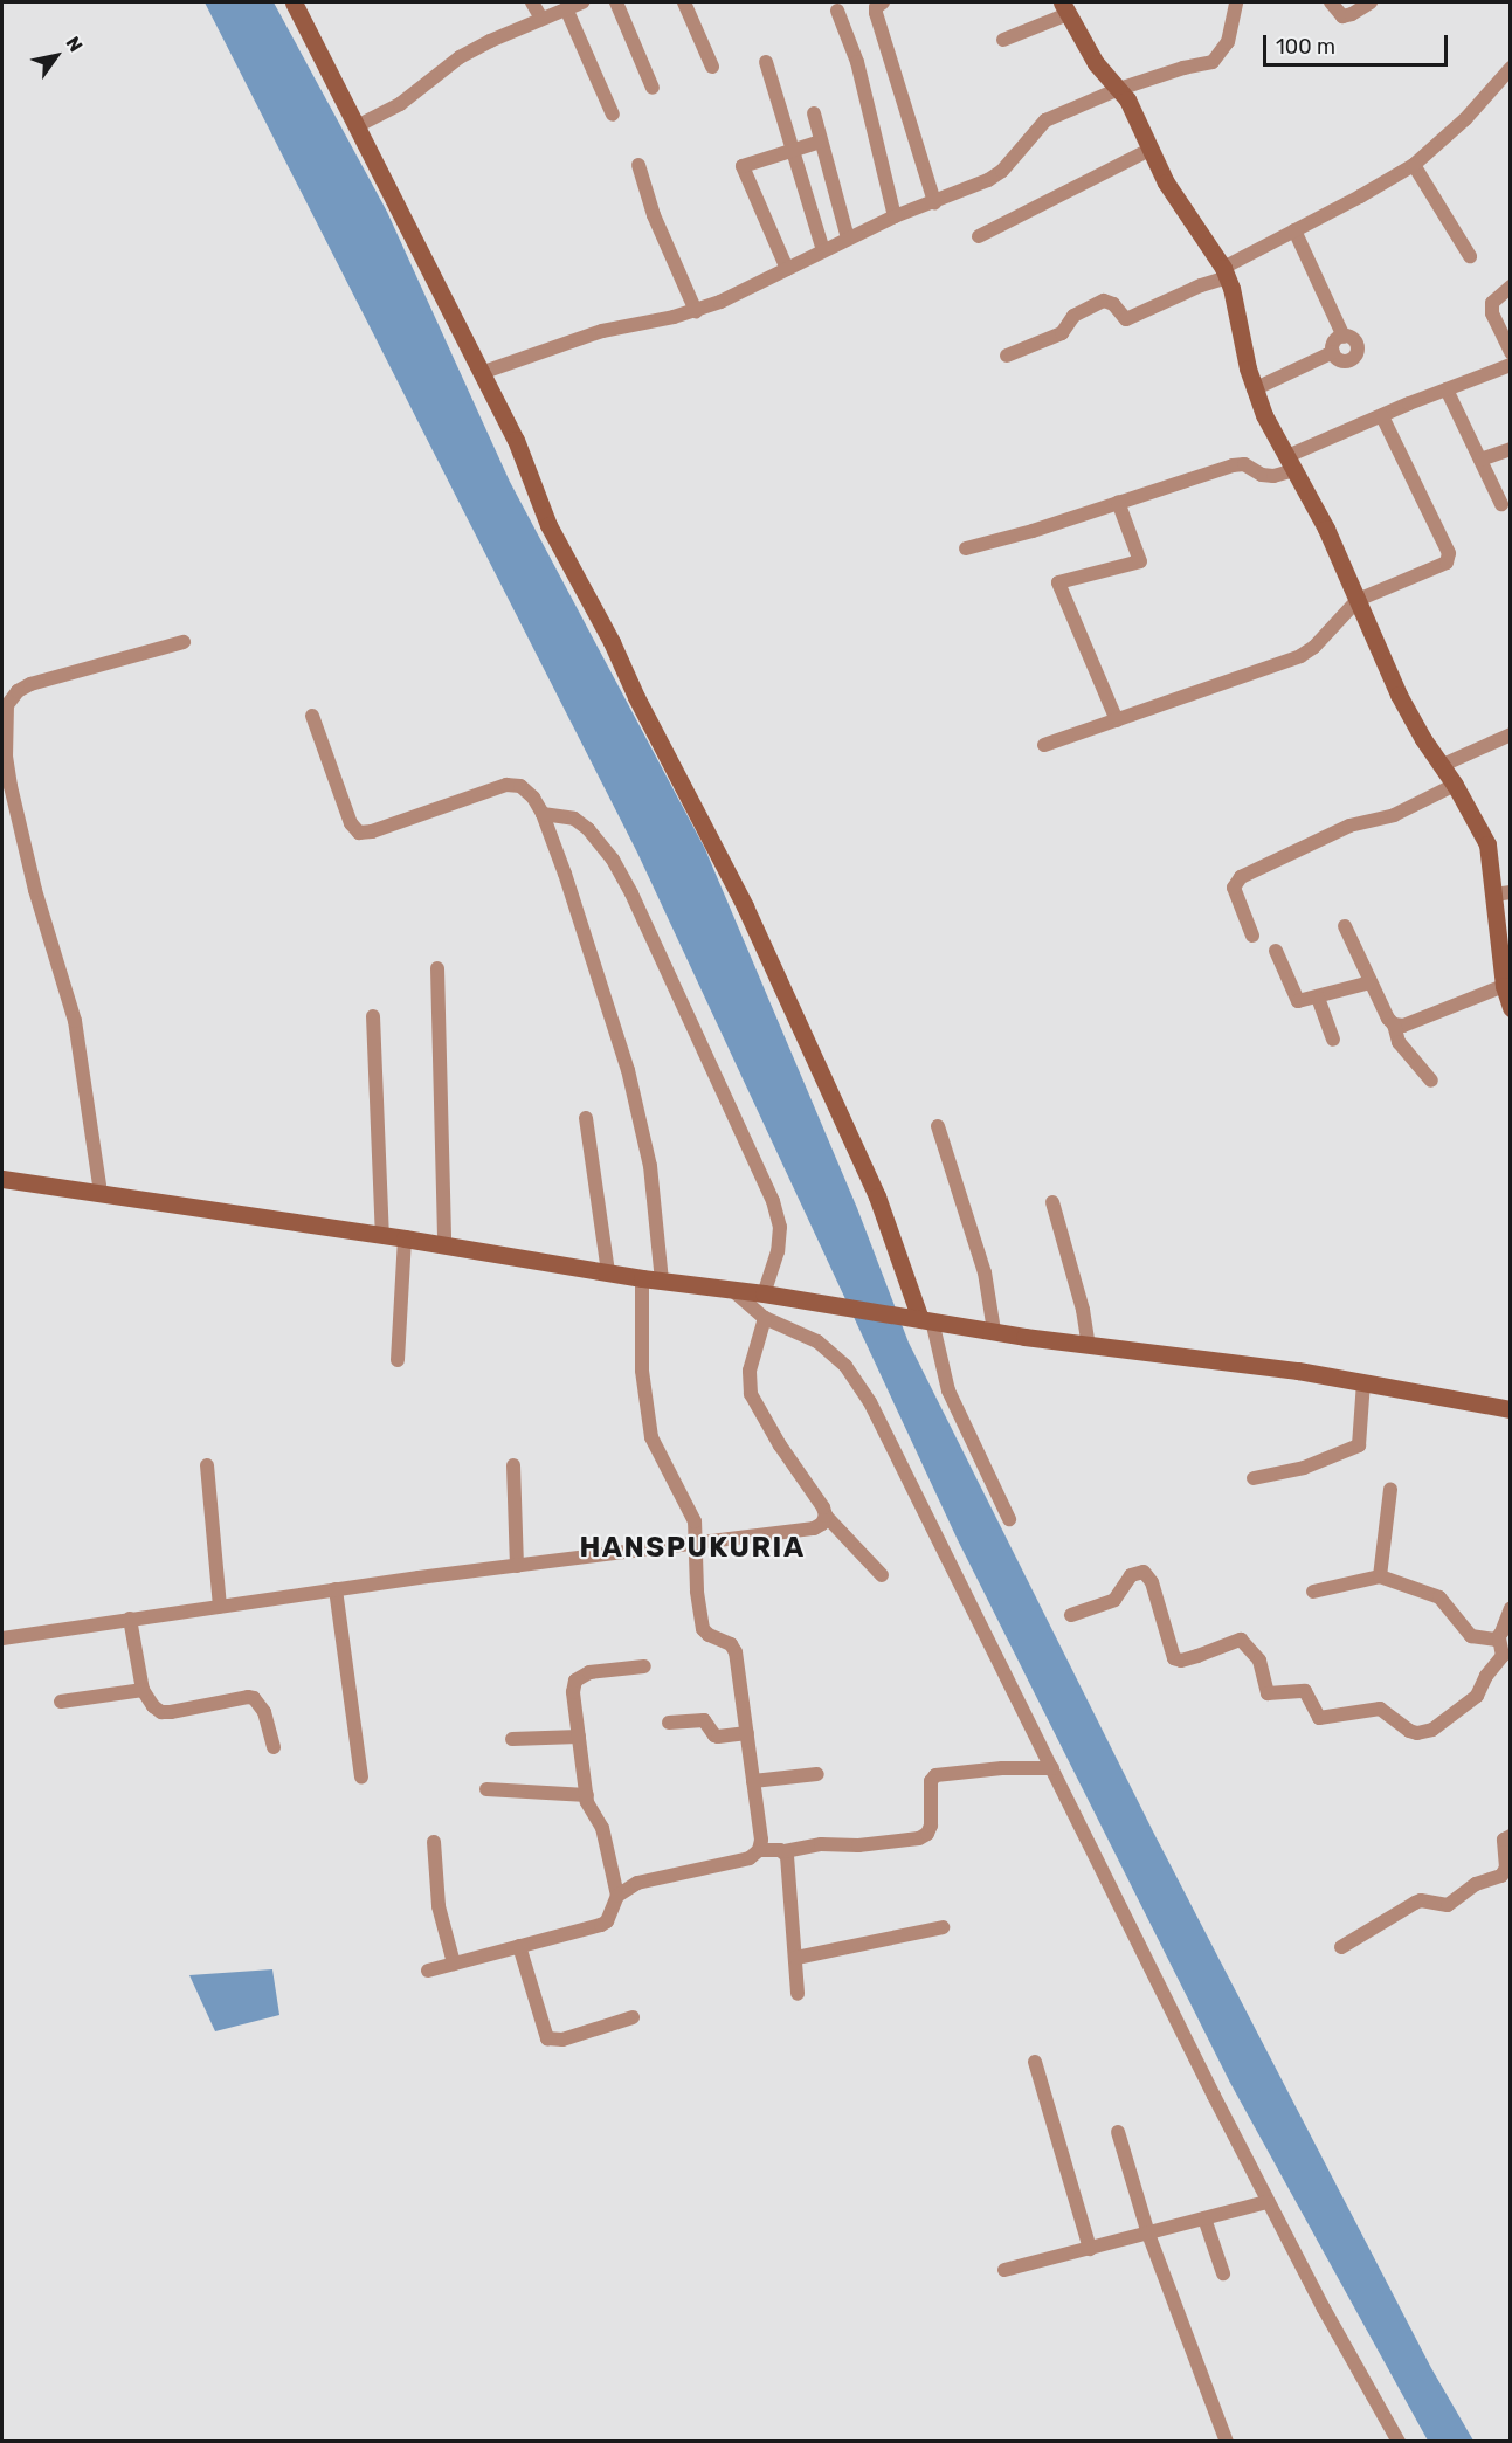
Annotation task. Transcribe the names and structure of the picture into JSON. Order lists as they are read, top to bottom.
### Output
{
  "districts": ["HANSPUKURIA"],
  "scale_bar": "100 m",
  "north": "top right"
}
